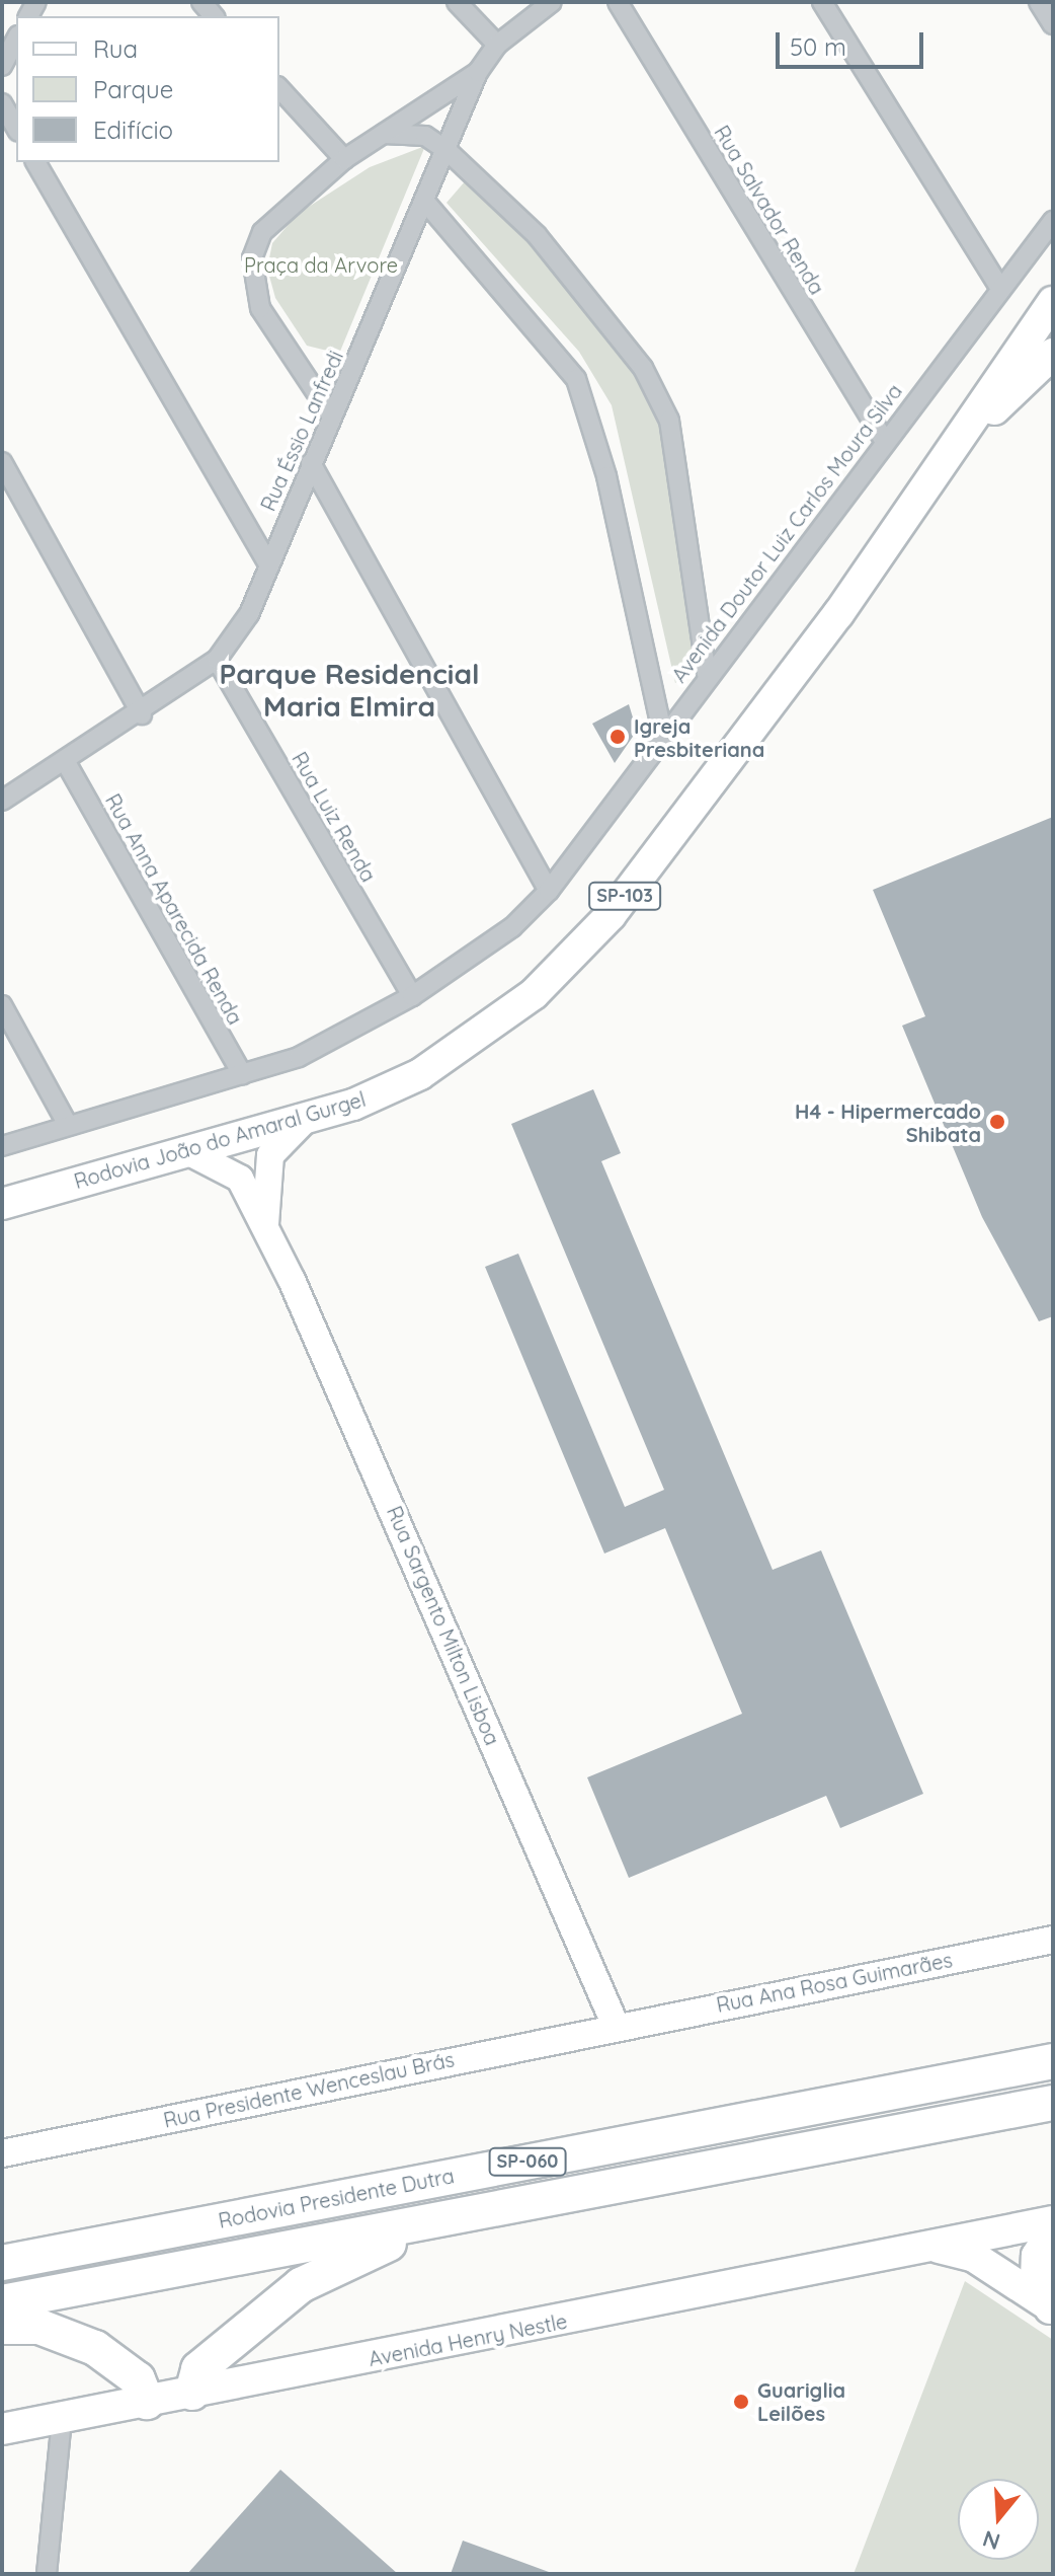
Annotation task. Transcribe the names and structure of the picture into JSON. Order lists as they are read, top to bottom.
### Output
{
  "streets": {
    "highway": ["SP-060", "Rodovia Presidente Dutra"],
    "main road": ["SP-103", "Rodovia João do Amaral Gurgel", "Avenida Henry Nestle"],
    "street": [
      "Rua Salvador Renda",
      "Rua Éssio Lanfredi",
      "Avenida Doutor Luiz Carlos Moura Silva",
      "Rua Luiz Renda",
      "Rua Anna Aparecida Renda",
      "Rua Sargento Milton Lisboa",
      "Rua Ana Rosa Guimarães",
      "Rua Presidente Wenceslau Brás"
    ]
  },
  "crossings": [
    ["Rua Salvador Renda", "Avenida Doutor Luiz Carlos Moura Silva"],
    ["Rua Éssio Lanfredi", "Rua Luiz Renda"],
    ["Rua Éssio Lanfredi", "Rua Anna Aparecida Renda"],
    ["Avenida Doutor Luiz Carlos Moura Silva", "Rua Luiz Renda"],
    ["Avenida Doutor Luiz Carlos Moura Silva", "Rua Anna Aparecida Renda"],
    ["Rodovia João do Amaral Gurgel", "Rua Sargento Milton Lisboa"],
    ["Rua Sargento Milton Lisboa", "Rua Ana Rosa Guimarães"],
    ["Rua Sargento Milton Lisboa", "Rua Presidente Wenceslau Brás"],
    ["Rua Ana Rosa Guimarães", "Rua Presidente Wenceslau Brás"]
  ],
  "districts": ["Parque Residencial Maria Elmira"],
  "parks": ["Praça da Arvore"],
  "places": ["Igreja Presbiteriana", "H4 - Hipermercado Shibata", "Guariglia Leilões"],
  "legend": ["Rua", "Parque", "Edifício"],
  "scale_bar": "50 m",
  "north": "bottom"
}
